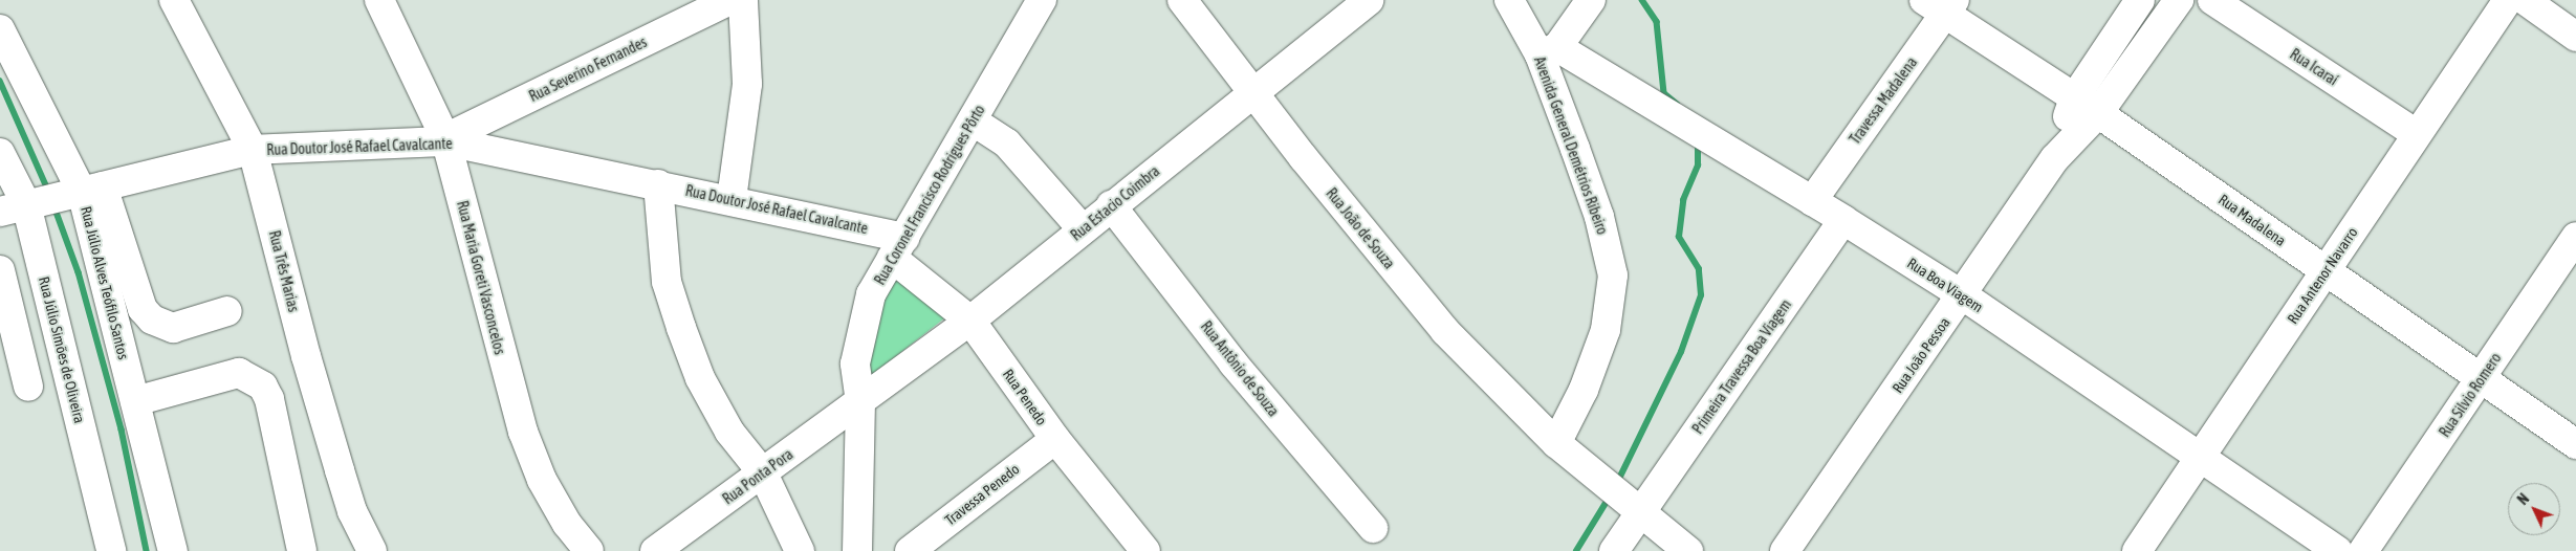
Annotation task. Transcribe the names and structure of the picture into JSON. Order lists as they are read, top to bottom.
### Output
{
  "streets": {
    "street": [
      "Rua Icaraí",
      "Rua Severino Fernandes",
      "Travessa Madalena",
      "Avenida General Demétrios Ribeiro",
      "Rua Doutor José Rafael Cavalcante",
      "Rua Coronel Francisco Rodrigues Pôrto",
      "Rua Estacio Coimbra",
      "Rua Madalena",
      "Rua João de Souza",
      "Rua Três Marias",
      "Rua Antenor Navarro",
      "Rua Maria Goreti Vasconcelos",
      "Rua Júlio Alves Teófilo Santos",
      "Rua Boa Viagem",
      "Rua Júlio Simões de Oliveira",
      "Rua João Pessoa",
      "Primeira Travessa Boa Viagem",
      "Rua Antônio de Souza",
      "Rua Silvio Romero",
      "Rua Penedo",
      "Rua Ponta Pora",
      "Travessa Penedo"
    ]
  },
  "crossings": [
    ["Rua Icaraí", "Rua Antenor Navarro"],
    ["Rua Severino Fernandes", "Rua Doutor José Rafael Cavalcante"],
    ["Rua Severino Fernandes", "Rua Maria Goreti Vasconcelos"],
    ["Travessa Madalena", "Rua Madalena"],
    ["Travessa Madalena", "Rua Boa Viagem"],
    ["Avenida General Demétrios Ribeiro", "Rua João de Souza"],
    ["Avenida General Demétrios Ribeiro", "Rua Boa Viagem"],
    ["Rua Doutor José Rafael Cavalcante", "Rua Coronel Francisco Rodrigues Pôrto"],
    ["Rua Doutor José Rafael Cavalcante", "Rua Três Marias"],
    ["Rua Doutor José Rafael Cavalcante", "Rua Maria Goreti Vasconcelos"],
    ["Rua Doutor José Rafael Cavalcante", "Rua Júlio Alves Teófilo Santos"],
    ["Rua Doutor José Rafael Cavalcante", "Rua Júlio Simões de Oliveira"],
    ["Rua Doutor José Rafael Cavalcante", "Rua Penedo"],
    ["Rua Coronel Francisco Rodrigues Pôrto", "Rua Estacio Coimbra"],
    ["Rua Coronel Francisco Rodrigues Pôrto", "Rua Penedo"],
    ["Rua Coronel Francisco Rodrigues Pôrto", "Rua Ponta Pora"],
    ["Rua Estacio Coimbra", "Rua João de Souza"],
    ["Rua Estacio Coimbra", "Rua Antônio de Souza"],
    ["Rua Estacio Coimbra", "Rua Penedo"],
    ["Rua Estacio Coimbra", "Rua Ponta Pora"],
    ["Rua Madalena", "Rua Antenor Navarro"],
    ["Rua Madalena", "Rua João Pessoa"],
    ["Rua Madalena", "Rua Silvio Romero"],
    ["Rua João de Souza", "Primeira Travessa Boa Viagem"],
    ["Rua Antenor Navarro", "Rua Boa Viagem"],
    ["Rua Boa Viagem", "Rua João Pessoa"],
    ["Rua Boa Viagem", "Primeira Travessa Boa Viagem"],
    ["Rua Penedo", "Travessa Penedo"]
  ],
  "north": "top left"
}
